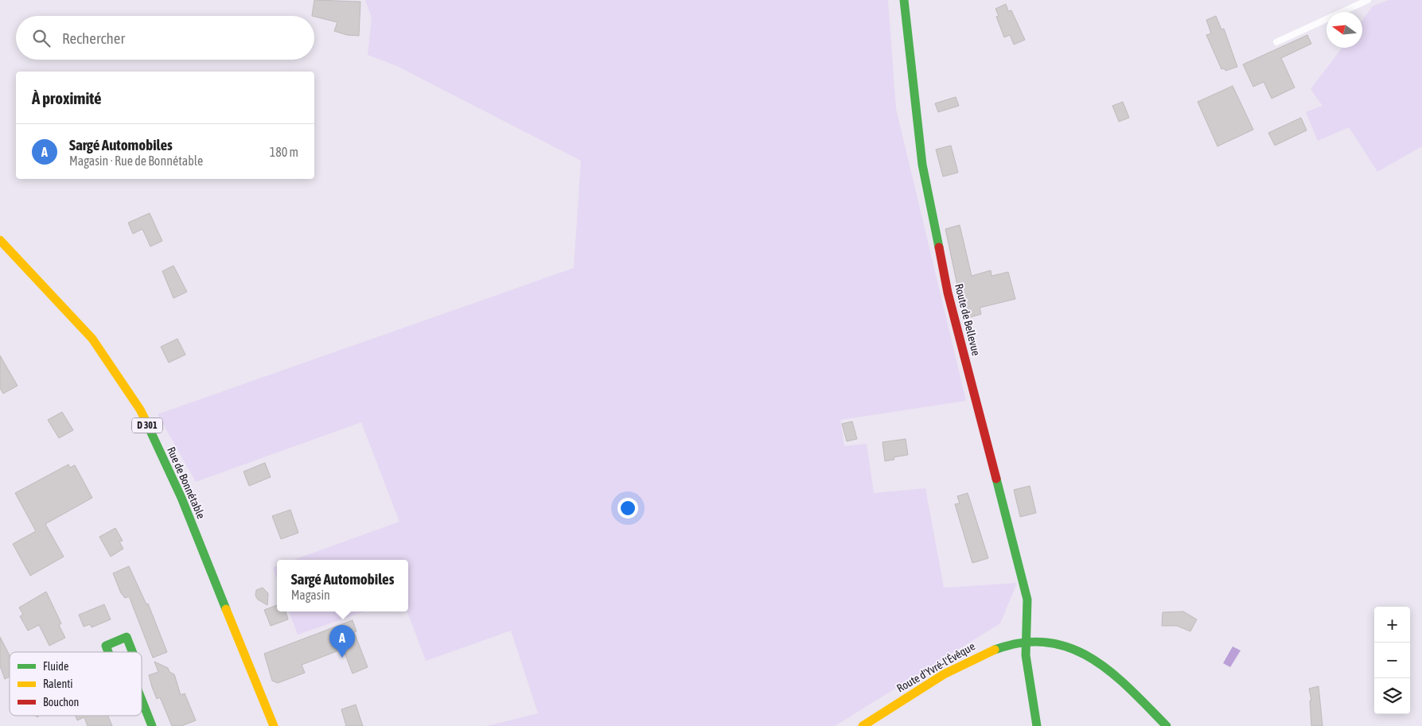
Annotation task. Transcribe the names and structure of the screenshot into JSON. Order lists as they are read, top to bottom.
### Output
{
  "streets": {
    "street": [
      "Route de Bellevue",
      "D 301",
      "Rue de Bonnétable",
      "Route d'Yvré-l'Évêque"
    ]
  },
  "crossings": [
    ["Route de Bellevue", "Route d'Yvré-l'Évêque"]
  ],
  "legend": ["Fluide", "Ralenti", "Bouchon"],
  "north": "left",
  "page": {
    "search": "Rechercher",
    "heading": "À proximité",
    "list": [
      {
        "mark": "A",
        "name": "Sargé Automobiles",
        "note": "Magasin · Rue de Bonnétable",
        "value": "180 m"
      }
    ],
    "popup": ["Sargé Automobiles", "Magasin"],
    "map_buttons": ["+", "−"],
    "pins": "A"
  }
}
